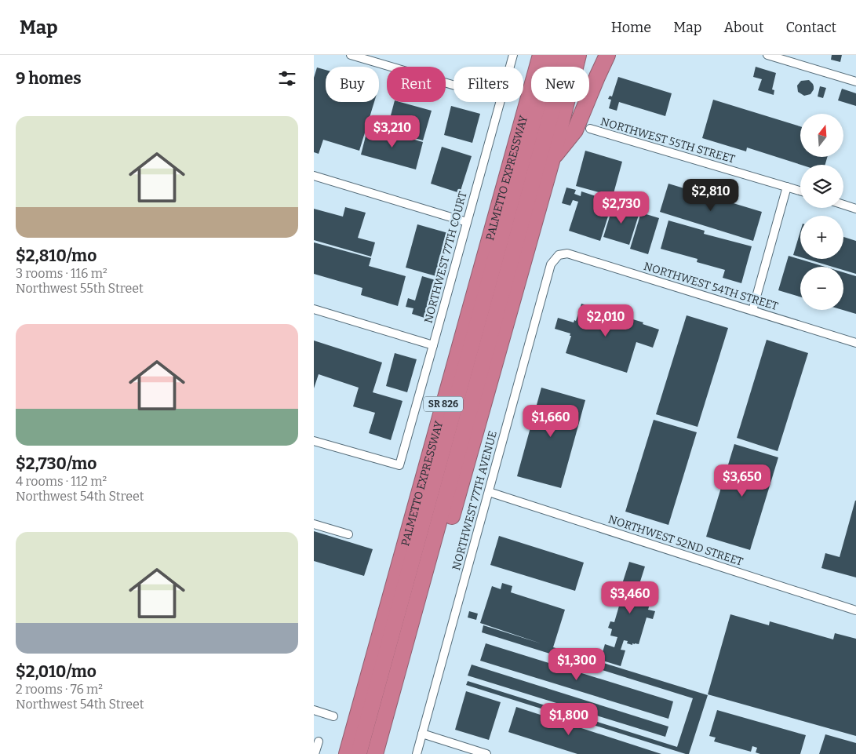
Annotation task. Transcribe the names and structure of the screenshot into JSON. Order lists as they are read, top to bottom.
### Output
{
  "streets": {
    "highway": ["PALMETTO EXPRESSWAY", "SR 826"],
    "street": [
      "NORTHWEST 55TH STREET",
      "NORTHWEST 77TH COURT",
      "NORTHWEST 54TH STREET",
      "NORTHWEST 77TH AVENUE",
      "NORTHWEST 52ND STREET"
    ]
  },
  "crossings": [
    ["NORTHWEST 54TH STREET", "NORTHWEST 77TH AVENUE"],
    ["NORTHWEST 77TH AVENUE", "NORTHWEST 52ND STREET"]
  ],
  "north": "top",
  "page": {
    "header": "Map",
    "nav": [
      "Home",
      "Map",
      "About",
      "Contact"
    ],
    "heading": "9 homes",
    "chip": [
      "Buy",
      "Rent",
      "Filters",
      "New"
    ],
    "list": [
      {
        "name": "$2,810/mo",
        "note": "3 rooms · 116 m² · Northwest 55th Street"
      },
      {
        "name": "$2,730/mo",
        "note": "4 rooms · 112 m² · Northwest 54th Street"
      },
      {
        "name": "$2,010/mo",
        "note": "2 rooms · 76 m² · Northwest 54th Street"
      }
    ],
    "map_buttons": ["+", "−"],
    "price": [
      "$3,210",
      "$2,810",
      "$2,730",
      "$2,010",
      "$1,660",
      "$3,650",
      "$3,460",
      "$1,300",
      "$1,800"
    ]
  }
}
